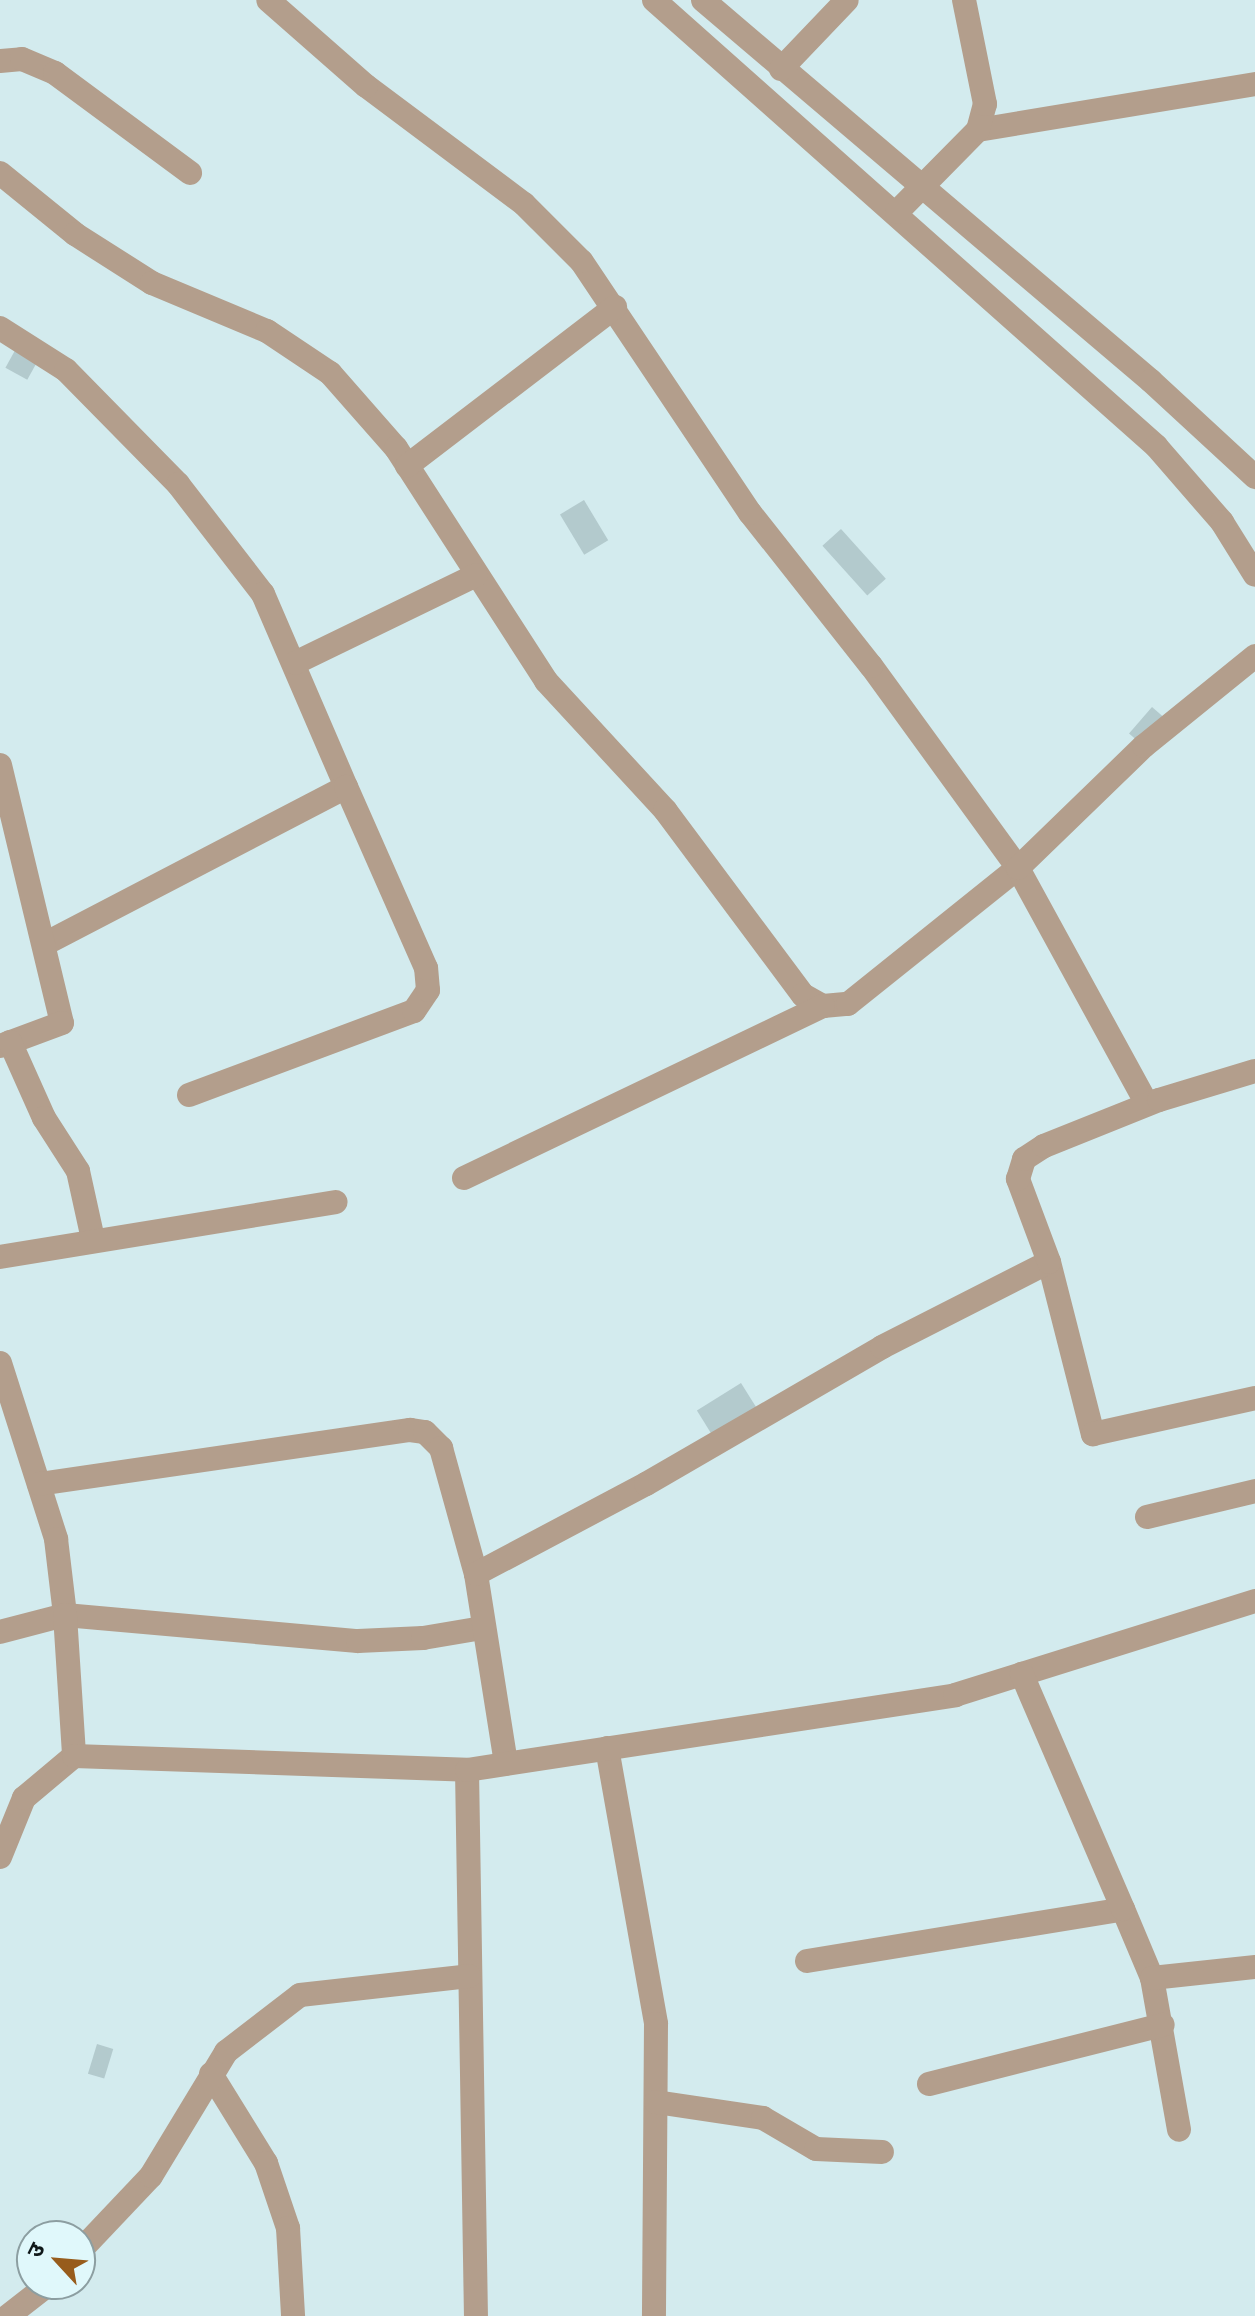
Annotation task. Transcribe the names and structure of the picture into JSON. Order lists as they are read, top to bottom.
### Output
{
  "north": "top left"
}
